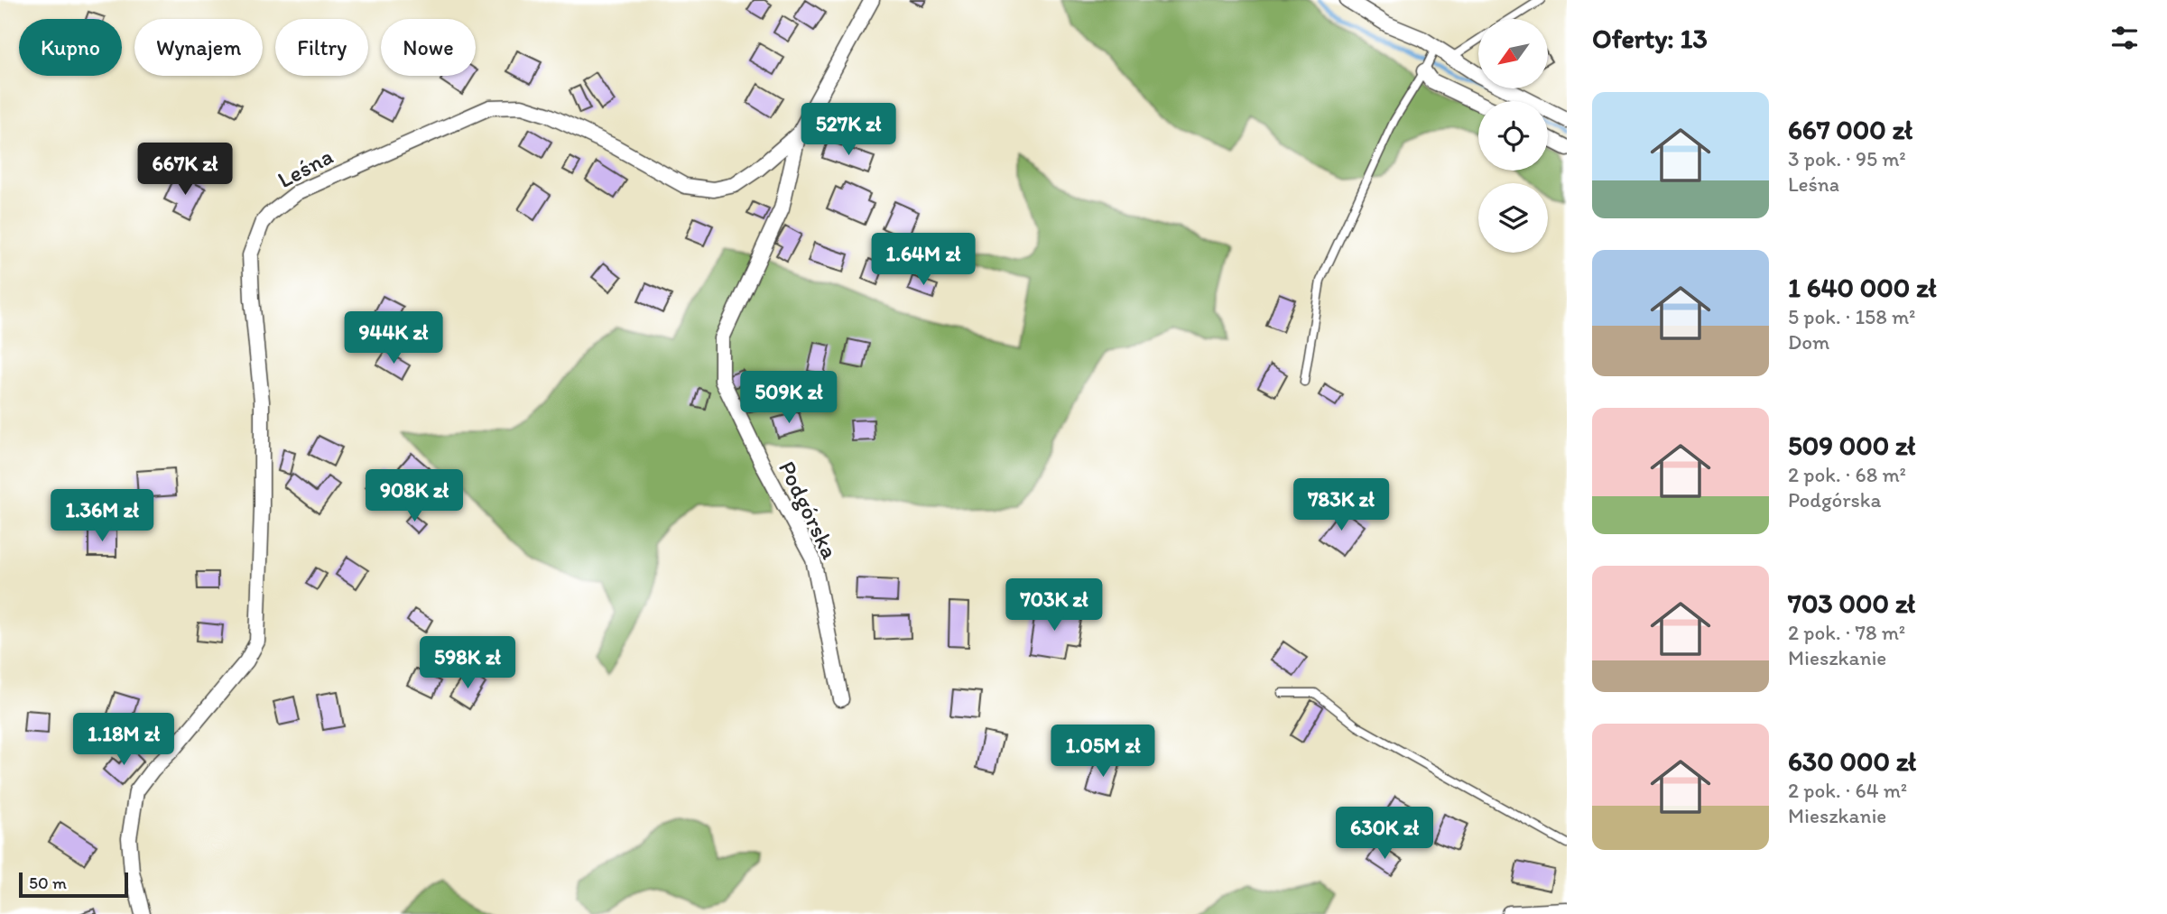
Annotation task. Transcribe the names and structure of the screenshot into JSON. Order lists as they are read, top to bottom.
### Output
{
  "streets": {
    "street": ["Leśna", "Podgórska"]
  },
  "crossings": [
    ["Leśna", "Podgórska"]
  ],
  "scale_bar": "50 m",
  "north": "bottom left",
  "page": {
    "heading": "Oferty: 13",
    "chip": [
      "Kupno",
      "Wynajem",
      "Filtry",
      "Nowe"
    ],
    "list": [
      {
        "name": "667 000 zł",
        "note": "3 pok. · 95 m² · Leśna"
      },
      {
        "name": "1 640 000 zł",
        "note": "5 pok. · 158 m² · Dom"
      },
      {
        "name": "509 000 zł",
        "note": "2 pok. · 68 m² · Podgórska"
      },
      {
        "name": "703 000 zł",
        "note": "2 pok. · 78 m² · Mieszkanie"
      },
      {
        "name": "630 000 zł",
        "note": "2 pok. · 64 m² · Mieszkanie"
      }
    ],
    "price": [
      "527K zł",
      "667K zł",
      "1.64M zł",
      "944K zł",
      "509K zł",
      "908K zł",
      "783K zł",
      "1.36M zł",
      "703K zł",
      "598K zł",
      "1.18M zł",
      "1.05M zł",
      "630K zł"
    ],
    "scale": "50 m"
  }
}
